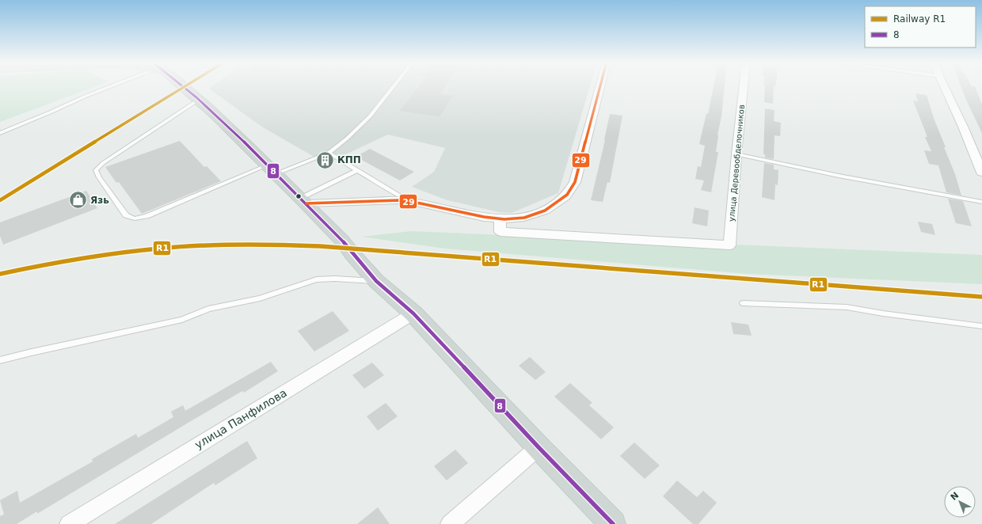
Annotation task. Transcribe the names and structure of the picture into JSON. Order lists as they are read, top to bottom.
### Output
{
  "streets": {
    "street": ["улица Деревообделочников", "улица Панфилова"]
  },
  "places": {
    "building": ["КПП"],
    "shop": ["Язь"]
  },
  "lines": ["rail line R1", "transit line 8", "transit line 29"],
  "legend": ["Railway R1", "8"],
  "north": "top left"
}
